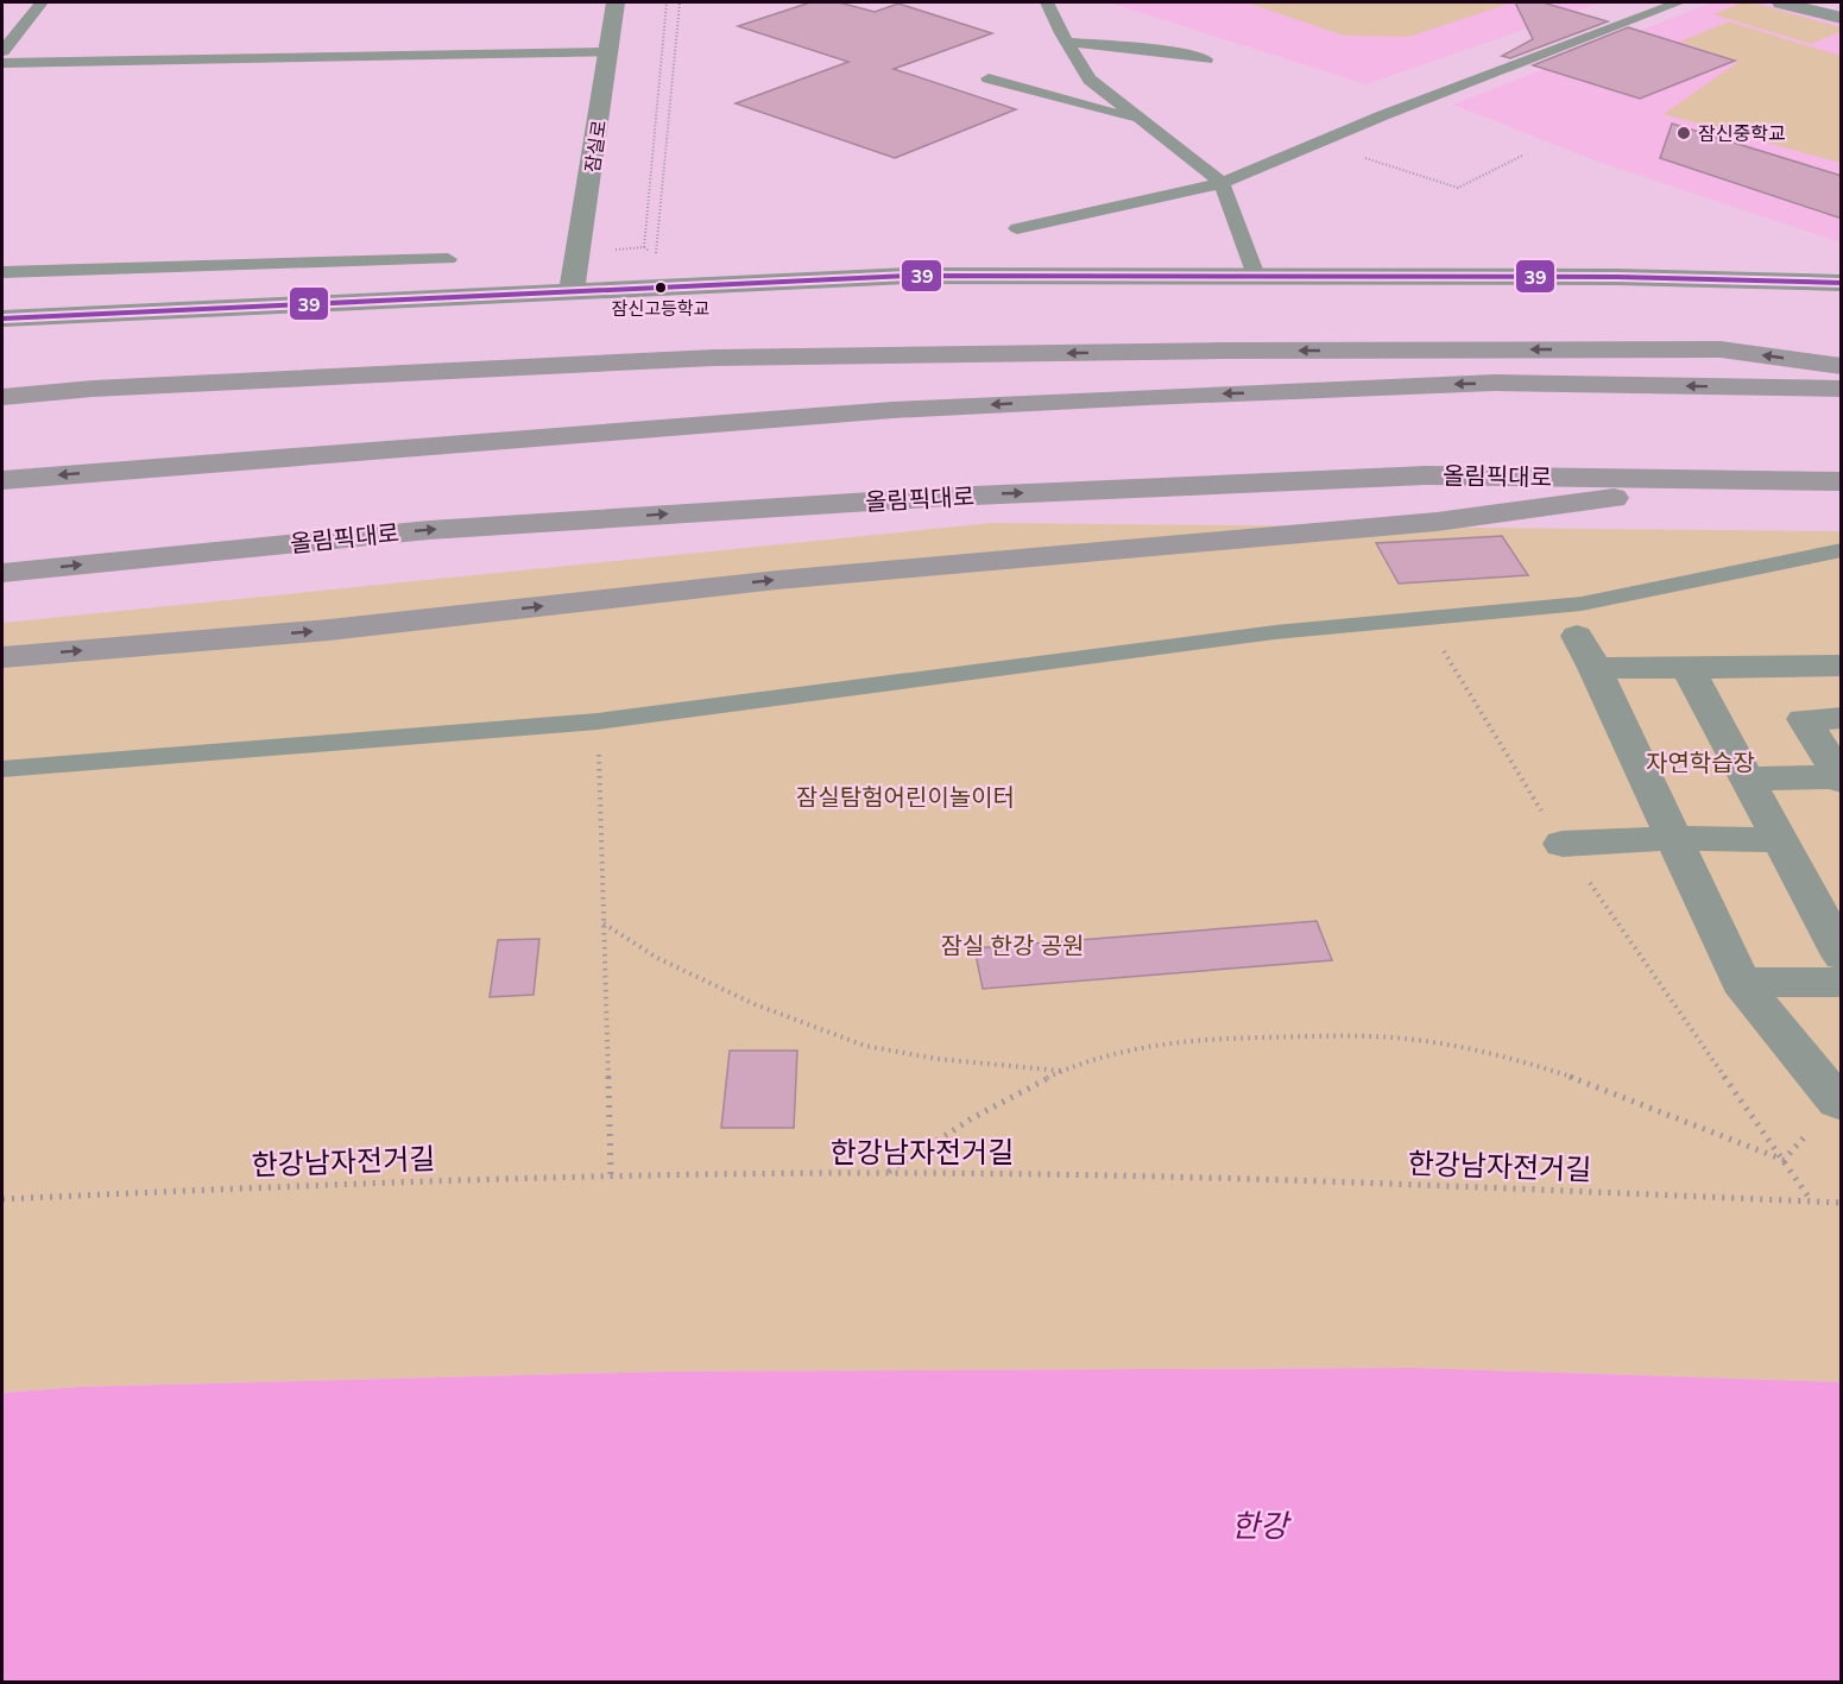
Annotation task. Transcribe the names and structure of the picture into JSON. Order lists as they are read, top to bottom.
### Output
{
  "streets": {
    "highway": ["올림픽대로"],
    "street": ["잠실로"],
    "path": ["한강남자전거길"]
  },
  "water": ["한강"],
  "parks": ["자연학습장", "잠실탐험어린이놀이터", "잠실 한강 공원"],
  "places": ["잠신중학교", "잠신고등학교"],
  "lines": ["transit line 39"]
}
